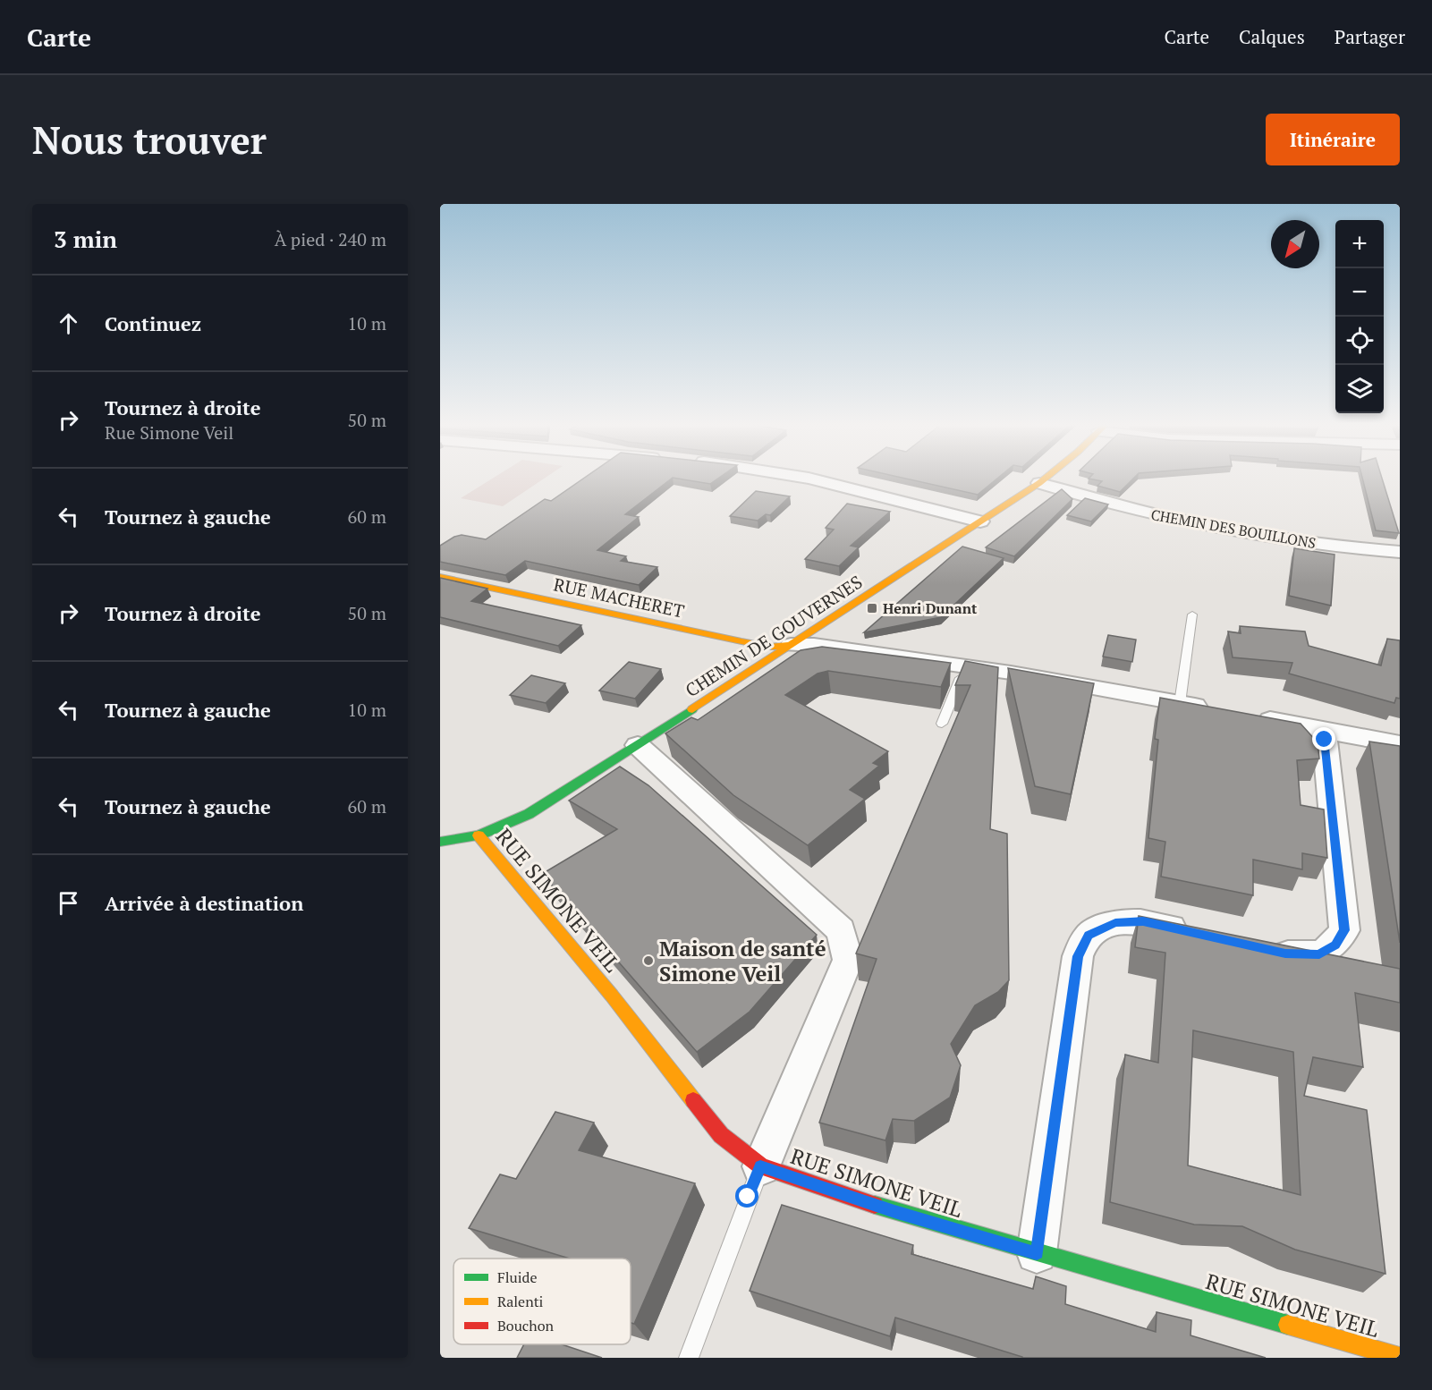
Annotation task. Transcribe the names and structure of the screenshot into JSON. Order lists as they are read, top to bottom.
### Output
{
  "streets": {
    "street": [
      "CHEMIN DES BOUILLONS",
      "RUE MACHERET",
      "CHEMIN DE GOUVERNES",
      "RUE SIMONE VEIL"
    ]
  },
  "crossings": [
    ["CHEMIN DES BOUILLONS", "CHEMIN DE GOUVERNES"],
    ["RUE MACHERET", "CHEMIN DE GOUVERNES"],
    ["CHEMIN DE GOUVERNES", "RUE SIMONE VEIL"]
  ],
  "places": {
    "transit": ["Henri Dunant"],
    "other": ["Maison de santé Simone Veil"]
  },
  "legend": ["Fluide", "Ralenti", "Bouchon"],
  "north": "bottom left",
  "page": {
    "header": "Carte",
    "nav": ["Carte", "Calques", "Partager"],
    "buttons": "Itinéraire",
    "title": "Nous trouver",
    "heading": ["3 min", "À pied · 240 m"],
    "map_buttons": ["+", "−"],
    "list": [
      ["Continuez", "10 m"],
      ["Tournez à droite", "Rue Simone Veil", "50 m"],
      ["Tournez à gauche", "60 m"],
      ["Tournez à droite", "50 m"],
      ["Tournez à gauche", "10 m"],
      ["Tournez à gauche", "60 m"],
      "Arrivée à destination"
    ]
  }
}
